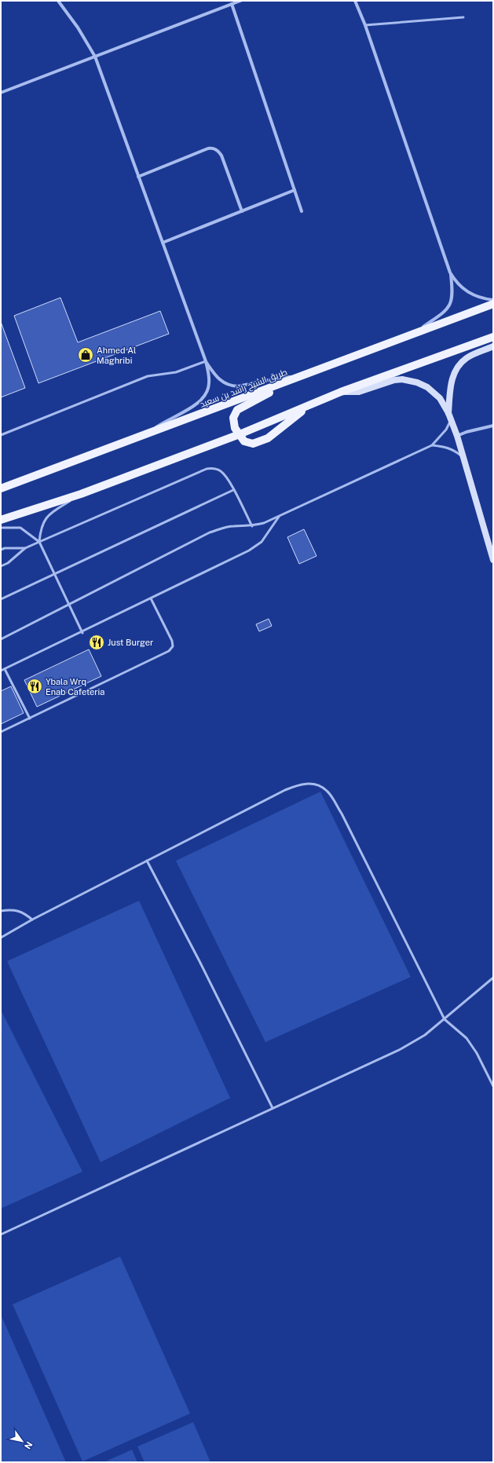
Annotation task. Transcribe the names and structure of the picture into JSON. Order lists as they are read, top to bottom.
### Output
{
  "streets": {
    "main road": ["طريق الشيخ راشد بن سعيد"]
  },
  "places": {
    "shop": ["Ahmed Al Maghribi"],
    "restaurant": ["Just Burger", "Ybala Wrq Enab Cafeteria"]
  },
  "north": "bottom right"
}
